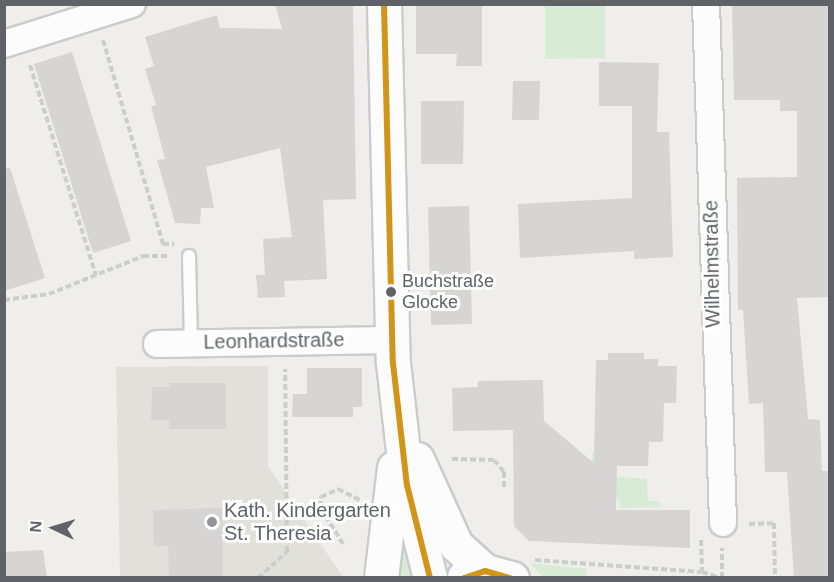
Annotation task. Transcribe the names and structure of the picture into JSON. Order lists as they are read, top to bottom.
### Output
{
  "streets": {
    "street": ["Wilhelmstraße", "Leonhardstraße"]
  },
  "places": ["Buchstraße Glocke", "Kath. Kindergarten St. Theresia"],
  "north": "left"
}
